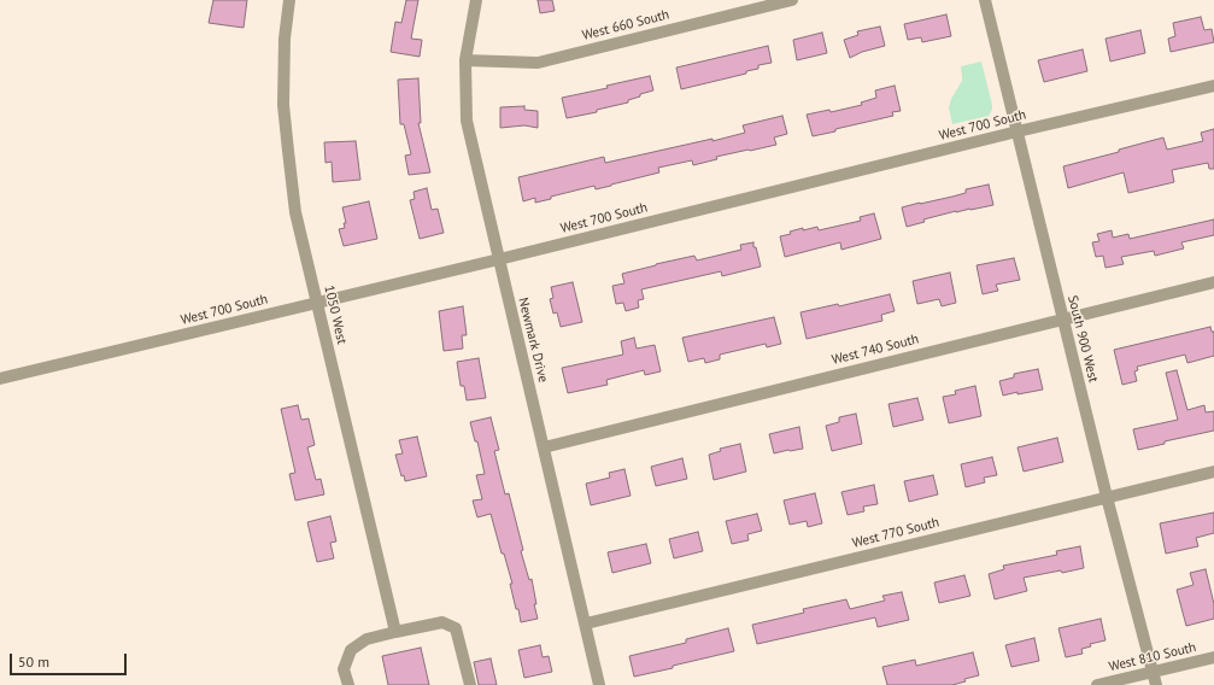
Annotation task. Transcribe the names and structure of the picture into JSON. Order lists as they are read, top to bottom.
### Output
{
  "streets": {
    "street": [
      "West 660 South",
      "West 700 South",
      "1050 West",
      "South 900 West",
      "Newmark Drive",
      "West 740 South",
      "West 770 South",
      "West 810 South"
    ]
  },
  "crossings": [
    ["West 660 South", "Newmark Drive"],
    ["West 700 South", "1050 West"],
    ["West 700 South", "South 900 West"],
    ["West 700 South", "Newmark Drive"],
    ["South 900 West", "West 740 South"],
    ["South 900 West", "West 770 South"],
    ["South 900 West", "West 810 South"],
    ["Newmark Drive", "West 740 South"],
    ["Newmark Drive", "West 770 South"]
  ],
  "scale_bar": "50 m"
}
